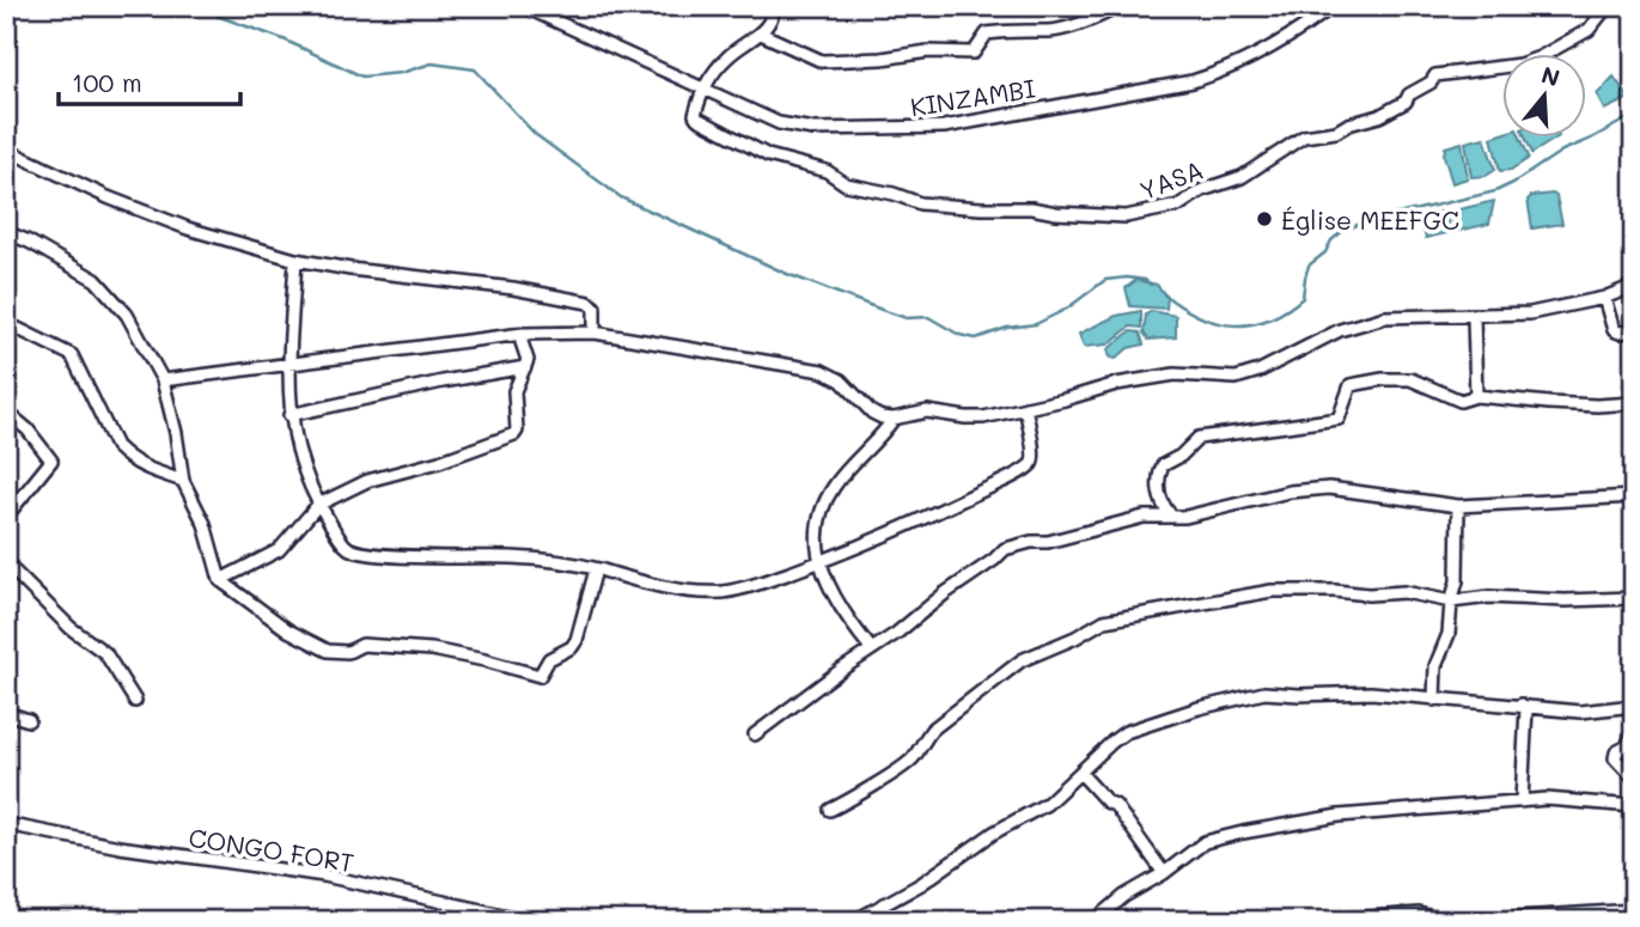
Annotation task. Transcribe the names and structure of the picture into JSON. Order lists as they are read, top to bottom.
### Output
{
  "streets": {
    "street": ["KINZAMBI", "YASA", "CONGO FORT"]
  },
  "crossings": [
    ["KINZAMBI", "YASA"]
  ],
  "places": ["Église MEEFGC"],
  "scale_bar": "100 m",
  "north": "top"
}
